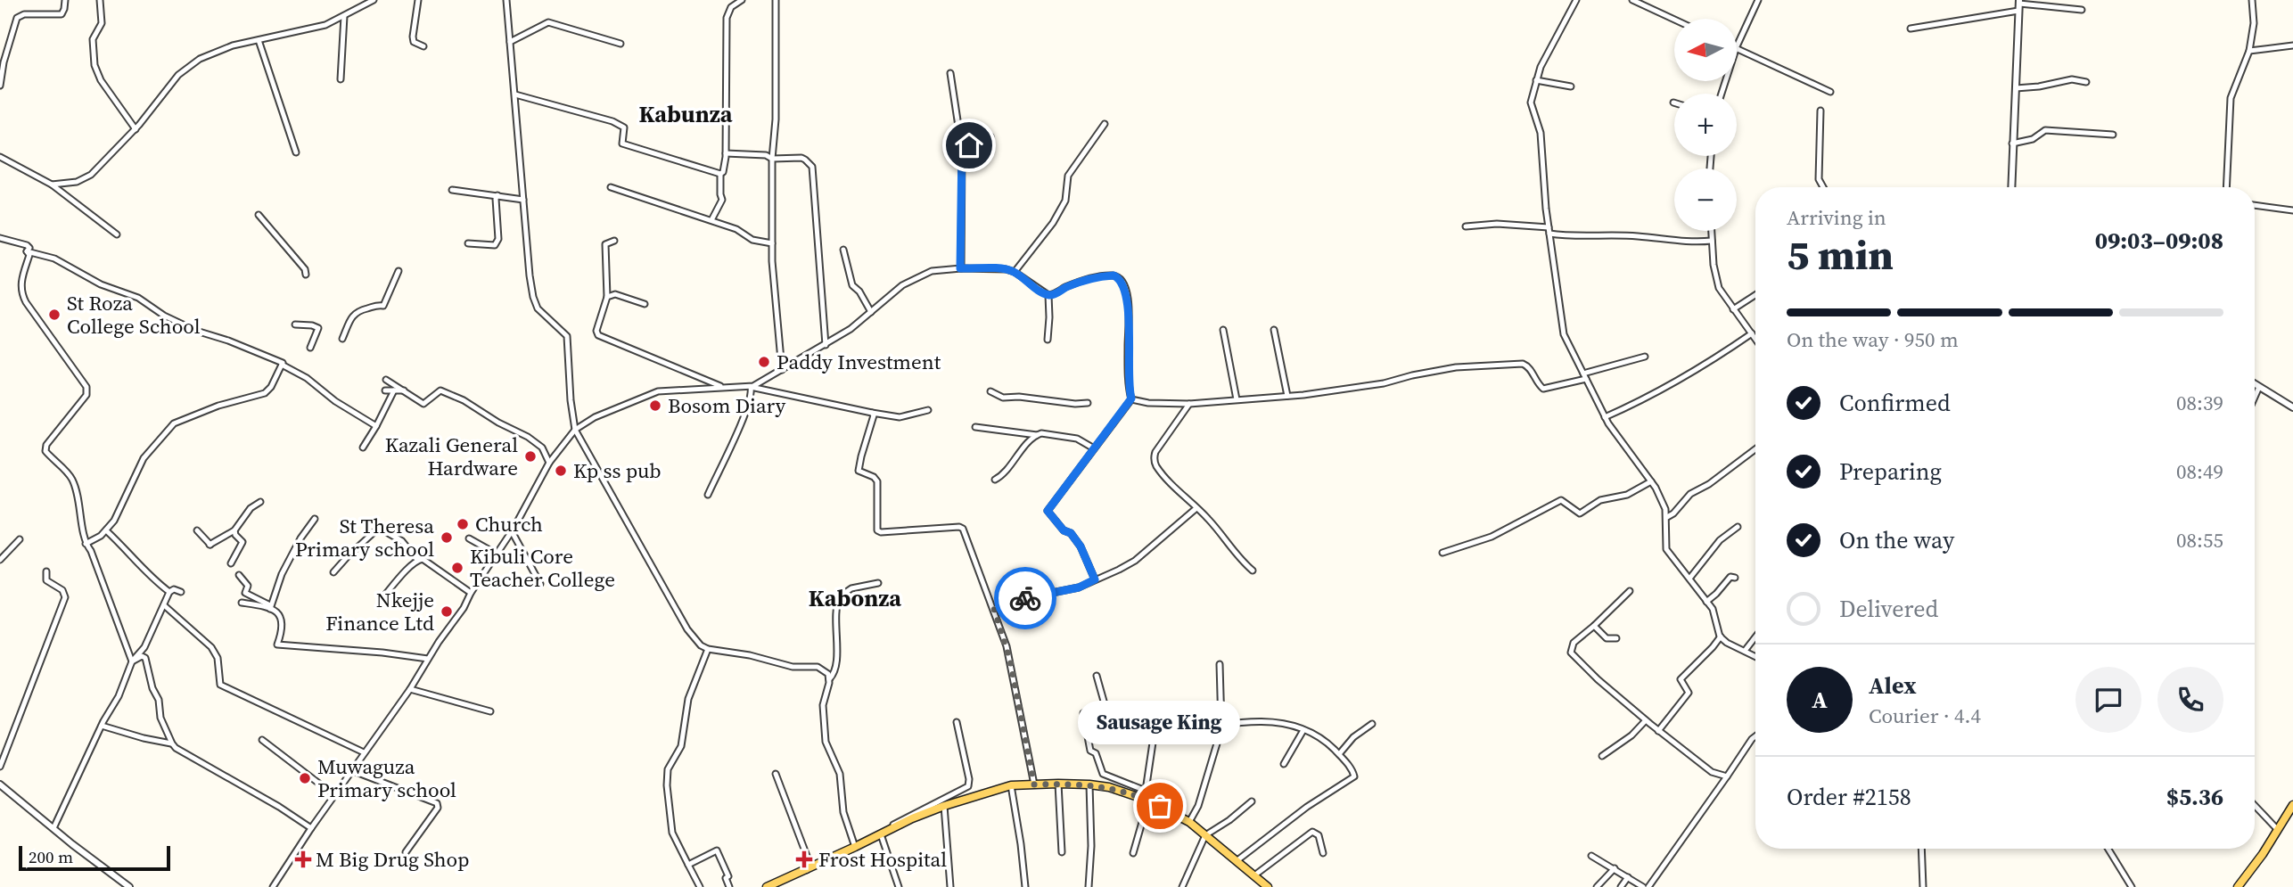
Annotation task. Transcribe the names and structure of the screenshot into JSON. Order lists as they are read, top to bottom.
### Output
{
  "districts": ["Kabunza", "Kabonza"],
  "places": {
    "other": [
      "St Roza College School",
      "Paddy Investment",
      "Bosom Diary",
      "Kazali General Hardware",
      "Kp ss pub",
      "Church",
      "St Theresa Primary school",
      "Kibuli Core Teacher College",
      "Nkejje Finance Ltd",
      "Muwaguza Primary school",
      "Sausage King"
    ],
    "health": ["M Big Drug Shop", "Frost Hospital"]
  },
  "scale_bar": "200 m",
  "north": "left",
  "page": {
    "map_buttons": ["+", "−"],
    "heading": ["5 min", "Arriving in", "09:03–09:08"],
    "panel": [
      "Alex",
      "Courier · 4.4",
      "Order #2158",
      "$5.36"
    ],
    "bar": "On the way · 950 m",
    "list": [
      ["Confirmed", "08:39"],
      ["Preparing", "08:49"],
      ["On the way", "08:55"],
      "Delivered"
    ],
    "round": "A",
    "bubble": "Sausage King",
    "scale": "200 m"
  }
}
